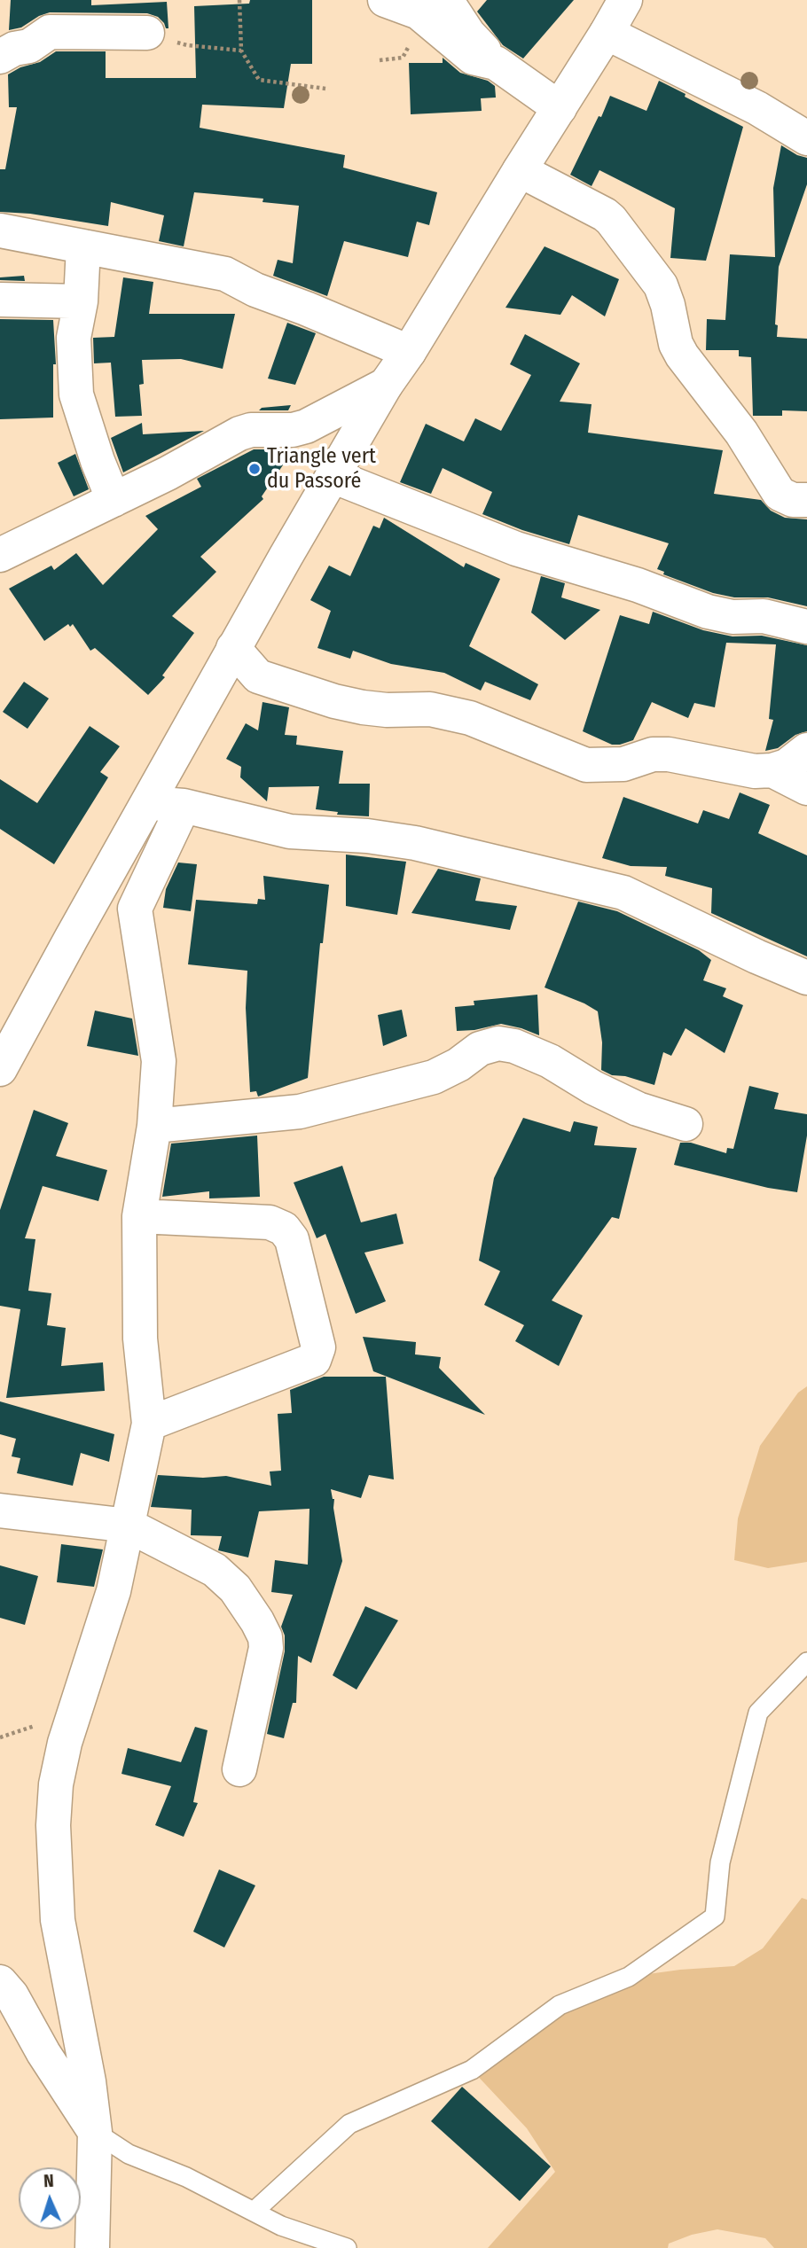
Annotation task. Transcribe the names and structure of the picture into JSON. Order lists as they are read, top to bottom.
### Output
{
  "places": ["Triangle vert du Passoré"],
  "north": "top"
}
